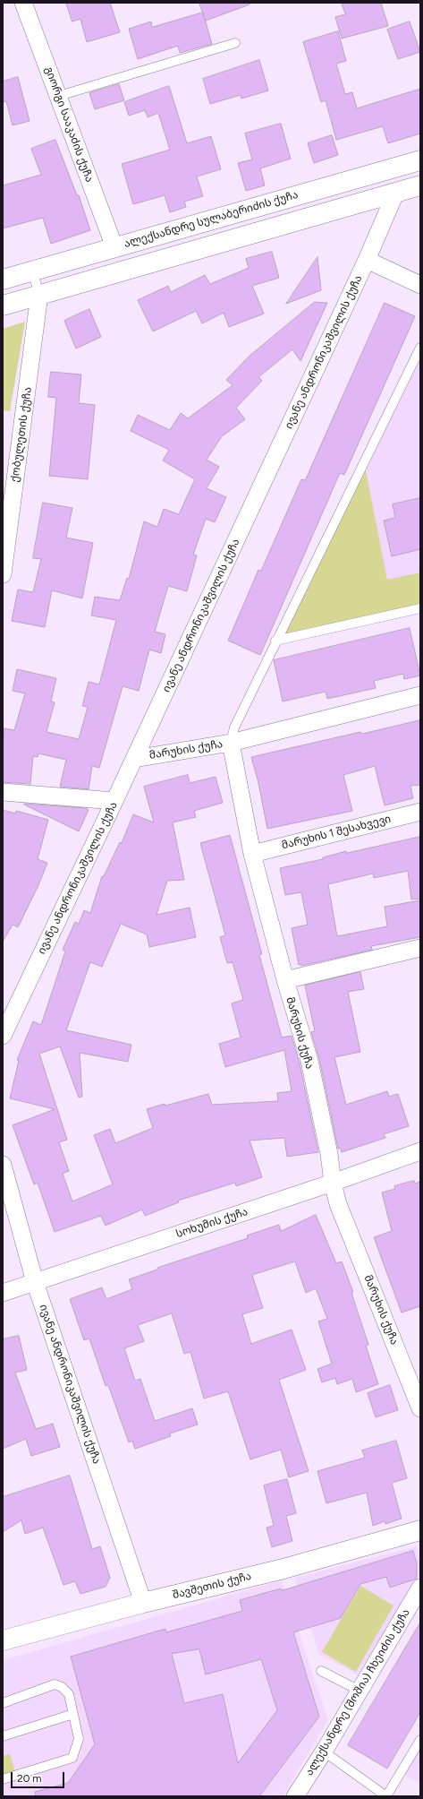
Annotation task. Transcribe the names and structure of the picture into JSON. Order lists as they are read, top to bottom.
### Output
{
  "streets": {
    "street": [
      "გიორგი სააკაძის ქუჩა",
      "ალექსანდრე სულაბერიძის ქუჩა",
      "ივანე ანდრონიკაშვილის ქუჩა",
      "ქობულეთის ქუჩა",
      "მარუხის ქუჩა",
      "მარუხის 1 შესახვევი",
      "სოხუმის ქუჩა",
      "შავშეთის ქუჩა",
      "ალექსანდრე (შოშია) ჩხეიძის ქუჩა"
    ]
  },
  "crossings": [
    ["გიორგი სააკაძის ქუჩა", "ალექსანდრე სულაბერიძის ქუჩა"],
    ["ივანე ანდრონიკაშვილის ქუჩა", "მარუხის ქუჩა"],
    ["ივანე ანდრონიკაშვილის ქუჩა", "სოხუმის ქუჩა"],
    ["ივანე ანდრონიკაშვილის ქუჩა", "შავშეთის ქუჩა"],
    ["მარუხის ქუჩა", "მარუხის 1 შესახვევი"],
    ["მარუხის ქუჩა", "სოხუმის ქუჩა"]
  ],
  "scale_bar": "20 m"
}
